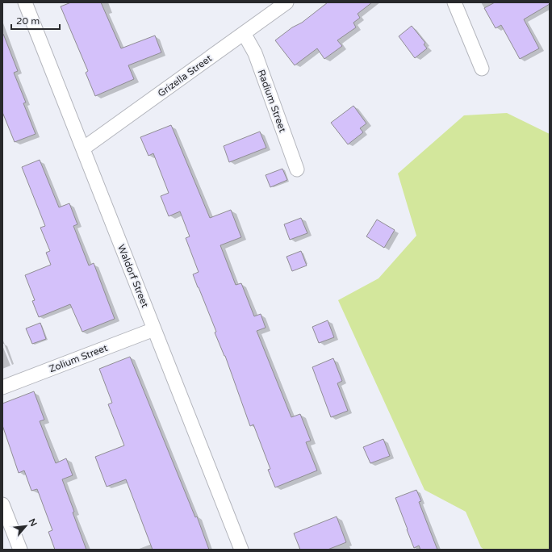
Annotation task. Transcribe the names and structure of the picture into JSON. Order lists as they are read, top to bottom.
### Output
{
  "streets": {
    "street": [
      "Grizella Street",
      "Radium Street",
      "Waldorf Street",
      "Zolium Street"
    ]
  },
  "crossings": [
    ["Grizella Street", "Radium Street"],
    ["Grizella Street", "Waldorf Street"],
    ["Waldorf Street", "Zolium Street"]
  ],
  "scale_bar": "20 m",
  "north": "top right"
}
